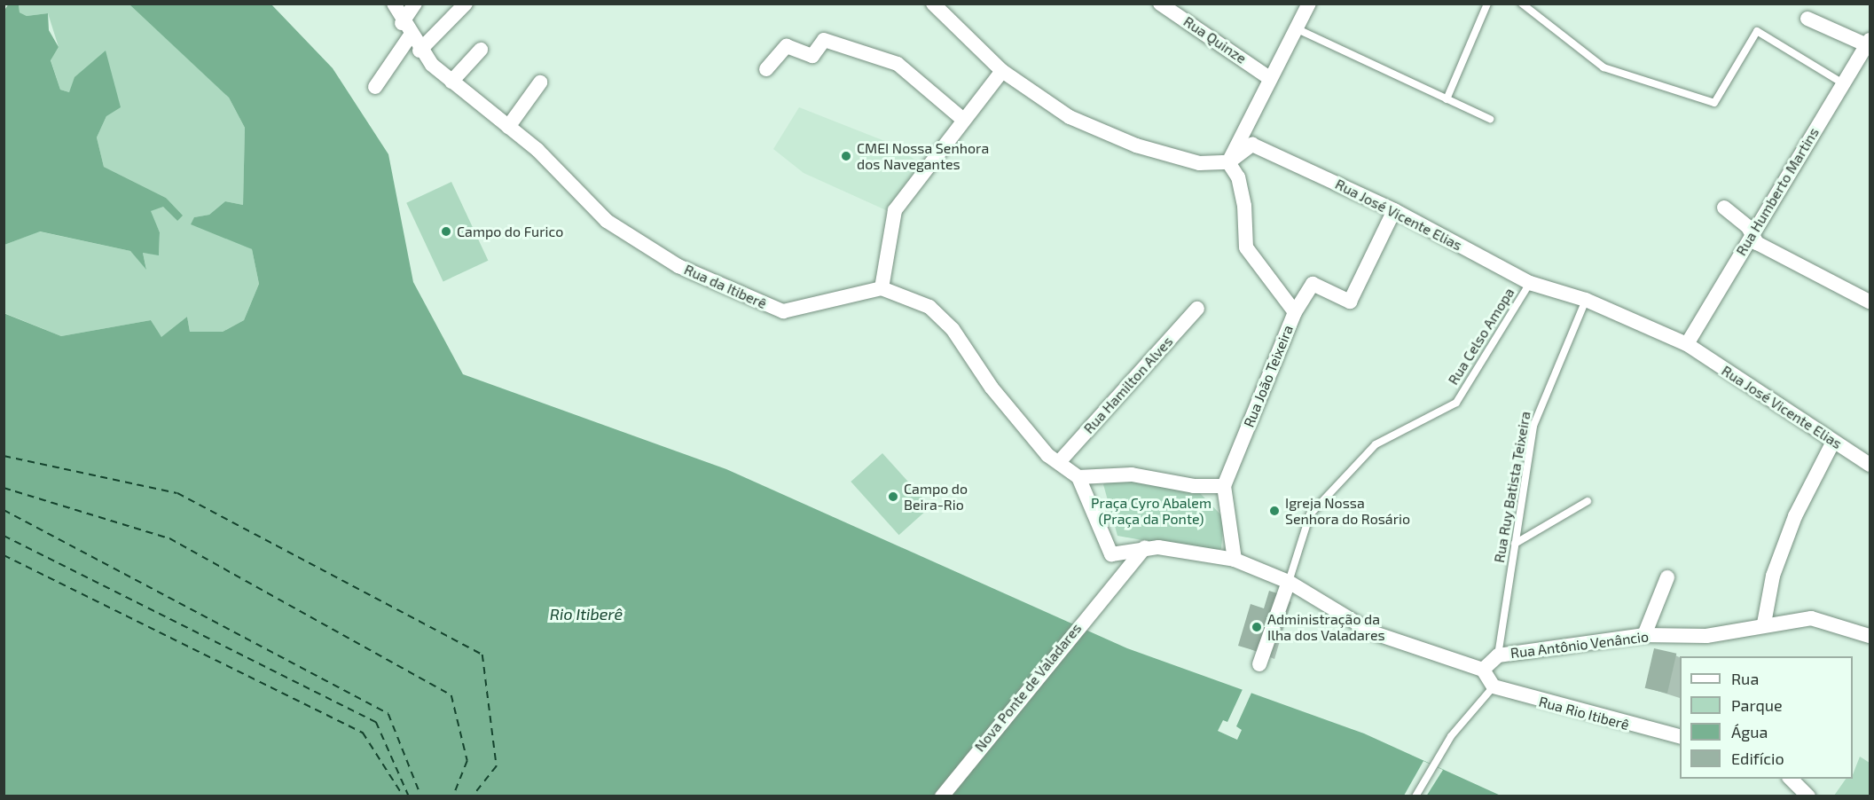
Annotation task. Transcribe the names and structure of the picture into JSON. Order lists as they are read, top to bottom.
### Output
{
  "streets": {
    "street": [
      "Rua Quinze",
      "Rua Humberto Martins",
      "Rua José Vicente Elias",
      "Rua da Itiberê",
      "Rua João Teixeira",
      "Rua Hamilton Alves",
      "Rua Antônio Venâncio",
      "Nova Ponte de Valadares",
      "Rua Rio Itiberê"
    ],
    "lane": ["Rua Celso Amopa", "Rua Ruy Batista Teixeira"]
  },
  "crossings": [
    ["Rua Humberto Martins", "Rua José Vicente Elias"],
    ["Rua José Vicente Elias", "Rua Celso Amopa"],
    ["Rua José Vicente Elias", "Rua João Teixeira"],
    ["Rua José Vicente Elias", "Rua Ruy Batista Teixeira"],
    ["Rua Ruy Batista Teixeira", "Rua Antônio Venâncio"]
  ],
  "water": ["Rio Itiberê"],
  "parks": ["Praça Cyro Abalem (Praça da Ponte)"],
  "places": [
    "CMEI Nossa Senhora dos Navegantes",
    "Campo do Furico",
    "Campo do Beira-Rio",
    "Igreja Nossa Senhora do Rosário",
    "Administração da Ilha dos Valadares"
  ],
  "legend": [
    "Rua",
    "Parque",
    "Água",
    "Edifício"
  ]
}
